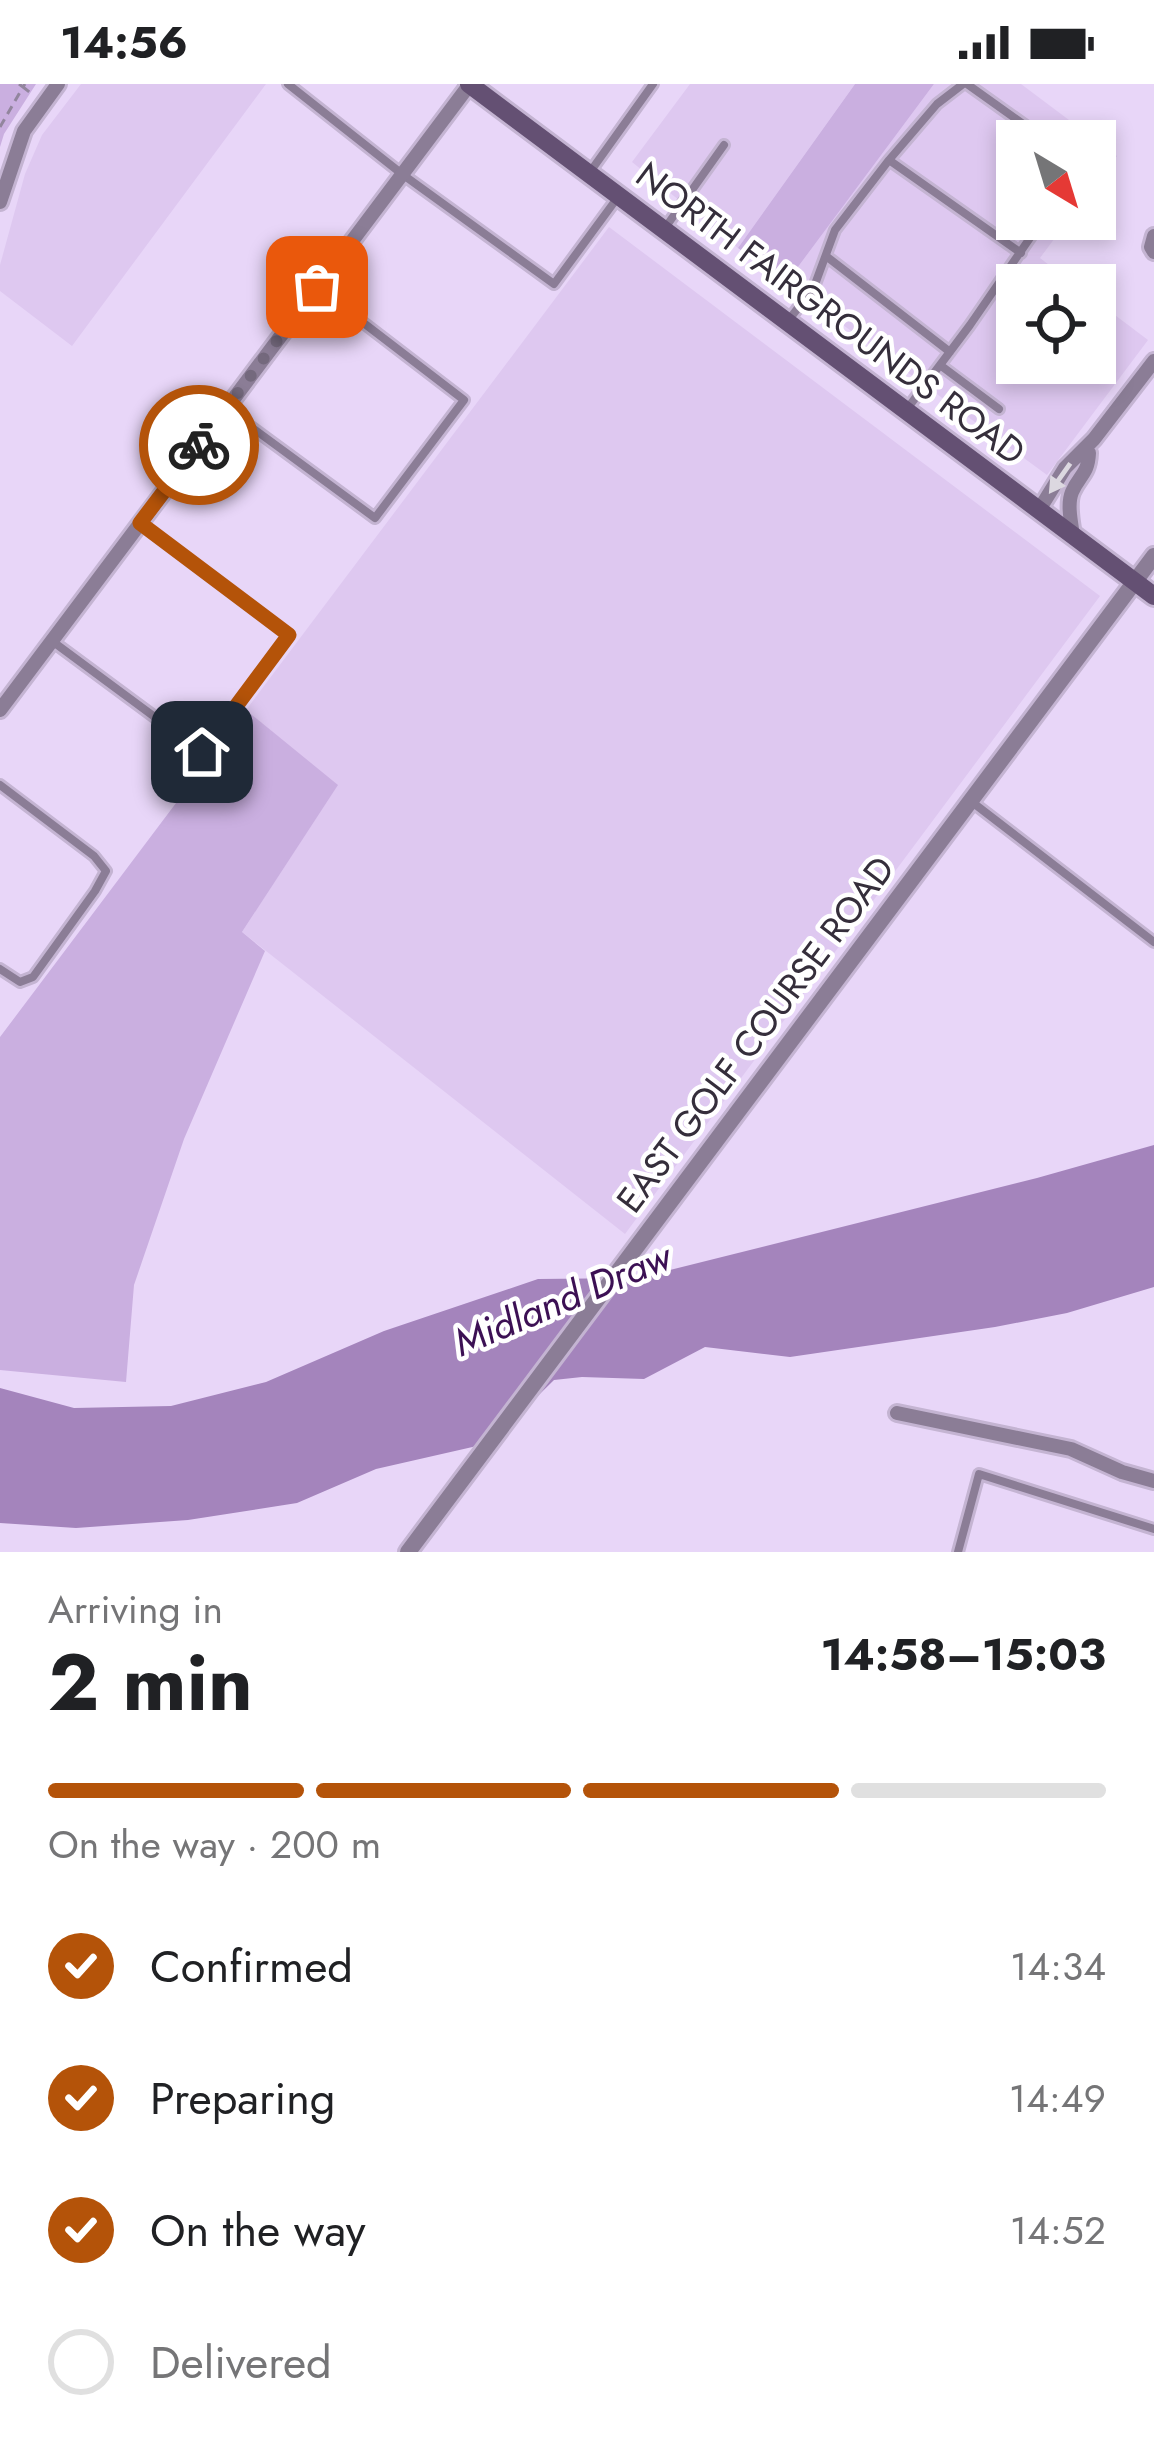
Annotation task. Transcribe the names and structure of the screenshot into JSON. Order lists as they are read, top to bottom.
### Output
{
  "streets": {
    "main road": ["NORTH FAIRGROUNDS ROAD"],
    "street": ["EAST GOLF COURSE ROAD"]
  },
  "crossings": [
    ["NORTH FAIRGROUNDS ROAD", "EAST GOLF COURSE ROAD"]
  ],
  "water": ["Midland Draw"],
  "north": "bottom right",
  "page": {
    "status": "14:56",
    "heading": ["2 min", "Arriving in", "14:58–15:03"],
    "bar": "On the way · 200 m",
    "list": [
      ["Confirmed", "14:34"],
      ["Preparing", "14:49"],
      ["On the way", "14:52"],
      "Delivered"
    ]
  }
}
